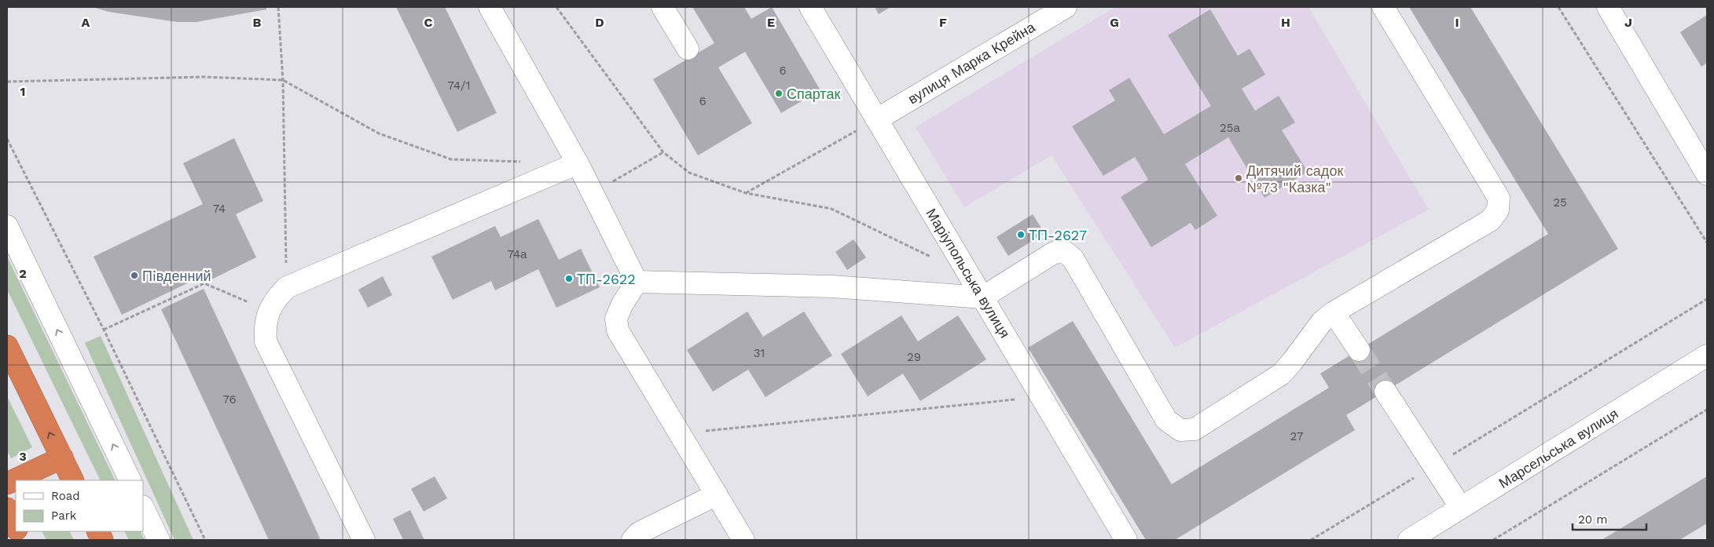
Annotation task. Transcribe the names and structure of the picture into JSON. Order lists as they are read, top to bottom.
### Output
{
  "streets": {
    "street": ["вулиця Марка Крейна", "Маріупольська вулиця", "Марсельська вулиця"]
  },
  "crossings": [
    ["вулиця Марка Крейна", "Маріупольська вулиця"]
  ],
  "places": [
    "Спартак",
    "Дитячий садок №73 \"Казка\"",
    "ТП-2627",
    "Пiвденний",
    "ТП-2622"
  ],
  "house_numbers": [
    "6",
    "74/1",
    "6",
    "25а",
    "25",
    "74",
    "74а",
    "31",
    "29",
    "76",
    "27"
  ],
  "legend": ["Road", "Park"],
  "scale_bar": "20 m",
  "grid": {
    "columns": [
      "A",
      "B",
      "C",
      "D",
      "E",
      "F",
      "G",
      "H",
      "I",
      "J"
    ],
    "rows": ["1", "2", "3"]
  }
}
